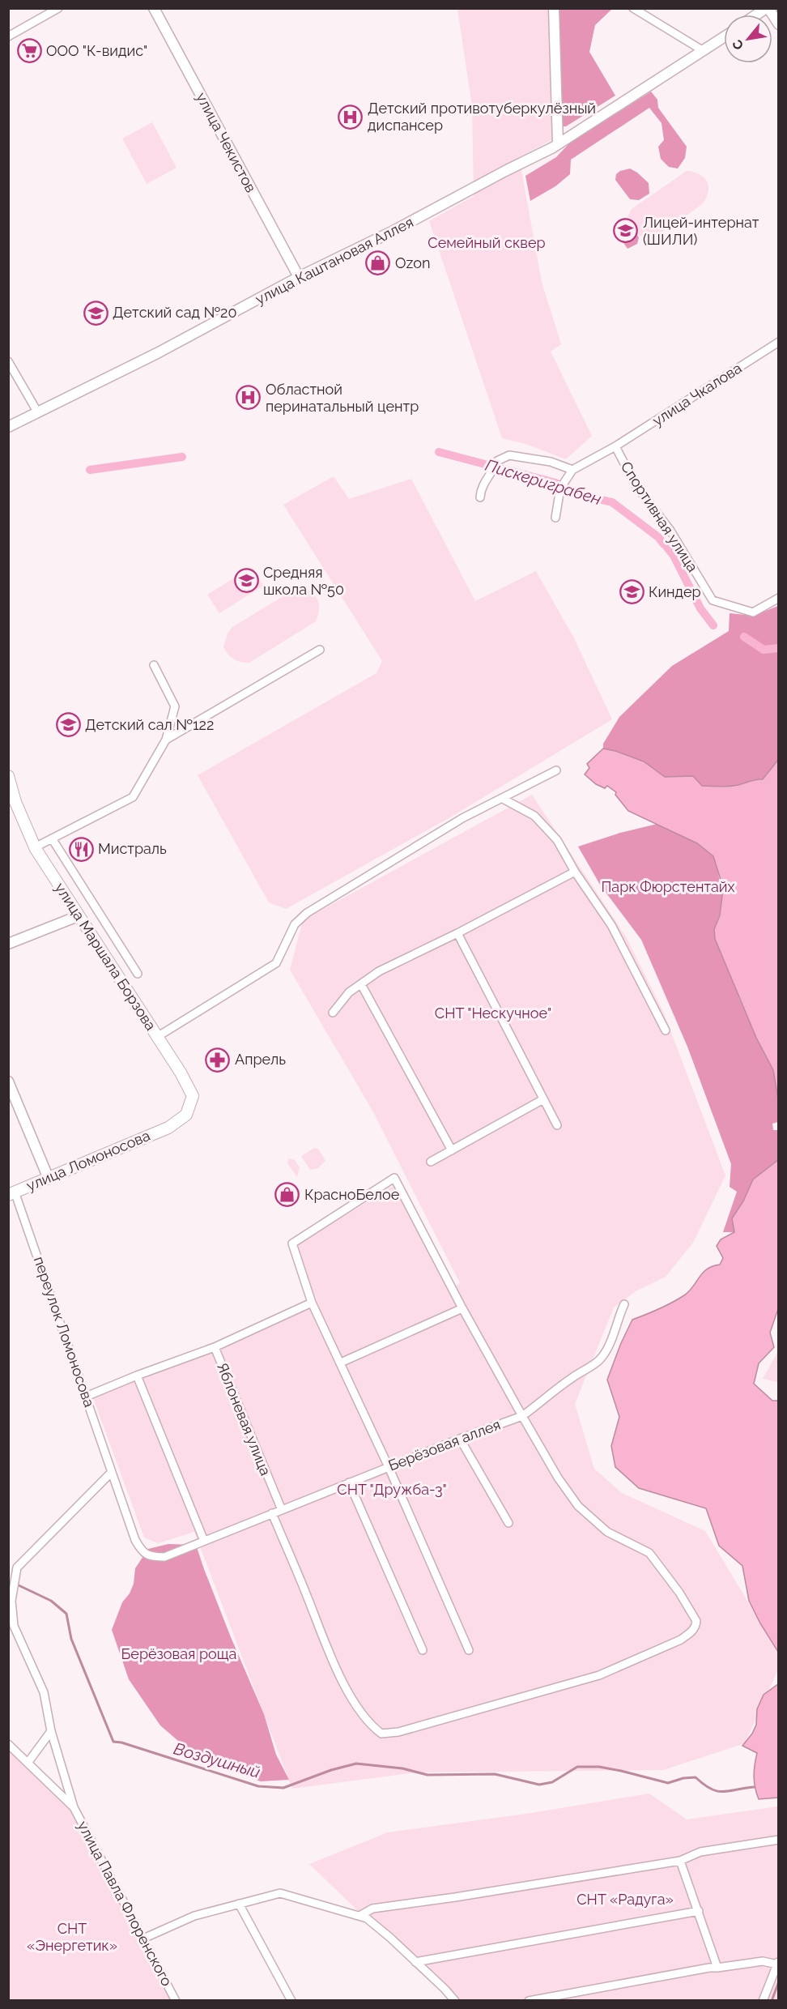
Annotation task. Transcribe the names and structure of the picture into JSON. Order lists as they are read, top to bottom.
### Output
{
  "streets": {
    "main road": ["улица Маршала Борзова", "улица Ломоносова"],
    "street": [
      "улица Чекистов",
      "улица Каштановая Аллея",
      "улица Чкалова",
      "Спортивная улица",
      "переулок Ломоносова",
      "Яблоневая улица",
      "Берёзовая аллея",
      "улица Павла Флоренского"
    ]
  },
  "crossings": [
    ["улица Чекистов", "улица Каштановая Аллея"],
    ["улица Чкалова", "Спортивная улица"],
    ["улица Маршала Борзова", "улица Ломоносова"],
    ["улица Ломоносова", "переулок Ломоносова"],
    ["переулок Ломоносова", "Яблоневая улица"],
    ["переулок Ломоносова", "Берёзовая аллея"],
    ["переулок Ломоносова", "улица Павла Флоренского"],
    ["Яблоневая улица", "Берёзовая аллея"],
    ["Берёзовая аллея", "улица Павла Флоренского"]
  ],
  "water": ["Пискериграбен", "Воздушный"],
  "parks": [
    "Семейный сквер",
    "Парк Фюрстентайх",
    "СНТ \"Нескучное\"",
    "СНТ \"Дружба-3\"",
    "Берёзовая роща",
    "СНТ «Радуга»",
    "СНТ «Энергетик»"
  ],
  "places": {
    "supermarket": ["ООО \"К-видис\""],
    "hospital": ["Детский противотуберкулёзный диспансер", "Областной перинатальный центр"],
    "school or university": [
      "Лицей-интернат (ШИЛИ)",
      "Детский сад №20",
      "Средняя школа №50",
      "Киндер",
      "Детский сал №122"
    ],
    "shop": ["Ozon", "КрасноБелое"],
    "restaurant": ["Мистраль"],
    "pharmacy": ["Апрель"]
  },
  "north": "bottom left"
}
